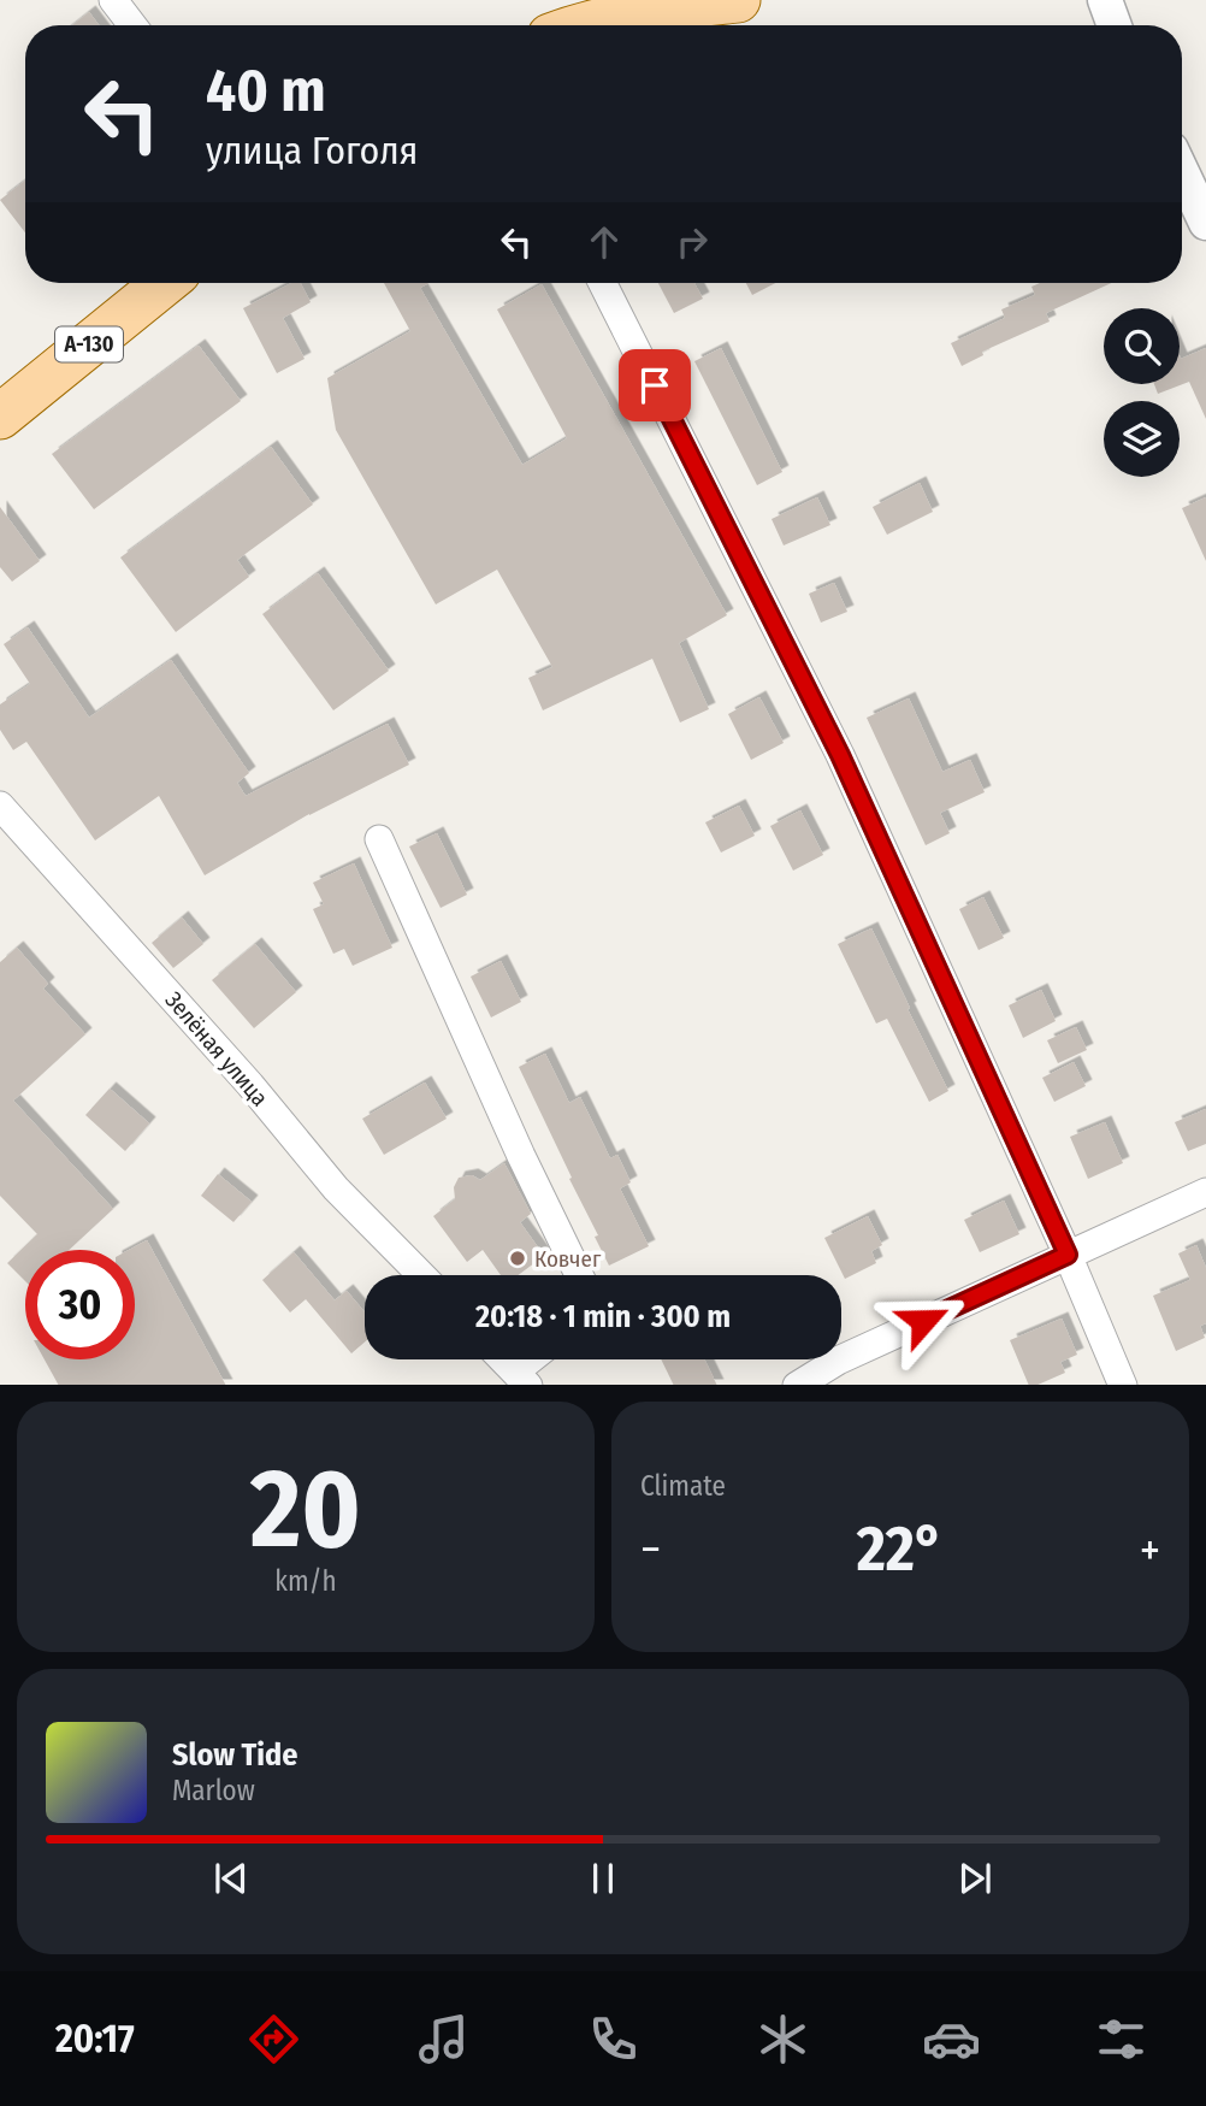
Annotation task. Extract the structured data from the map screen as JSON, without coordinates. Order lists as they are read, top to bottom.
{
  "streets": {
    "main road": ["А-130"],
    "street": ["Зелёная улица"]
  },
  "places": ["Ковчег"],
  "page": {
    "turn": ["40 m", "улица Гоголя"],
    "limit": "30",
    "trip": "20:18 · 1 min · 300 m",
    "tile": [
      ["20", "km/h"],
      "Climate"
    ],
    "heat": ["−", "22°", "+"],
    "song": ["Slow Tide", "Marlow"],
    "tabs": "20:17"
  }
}
